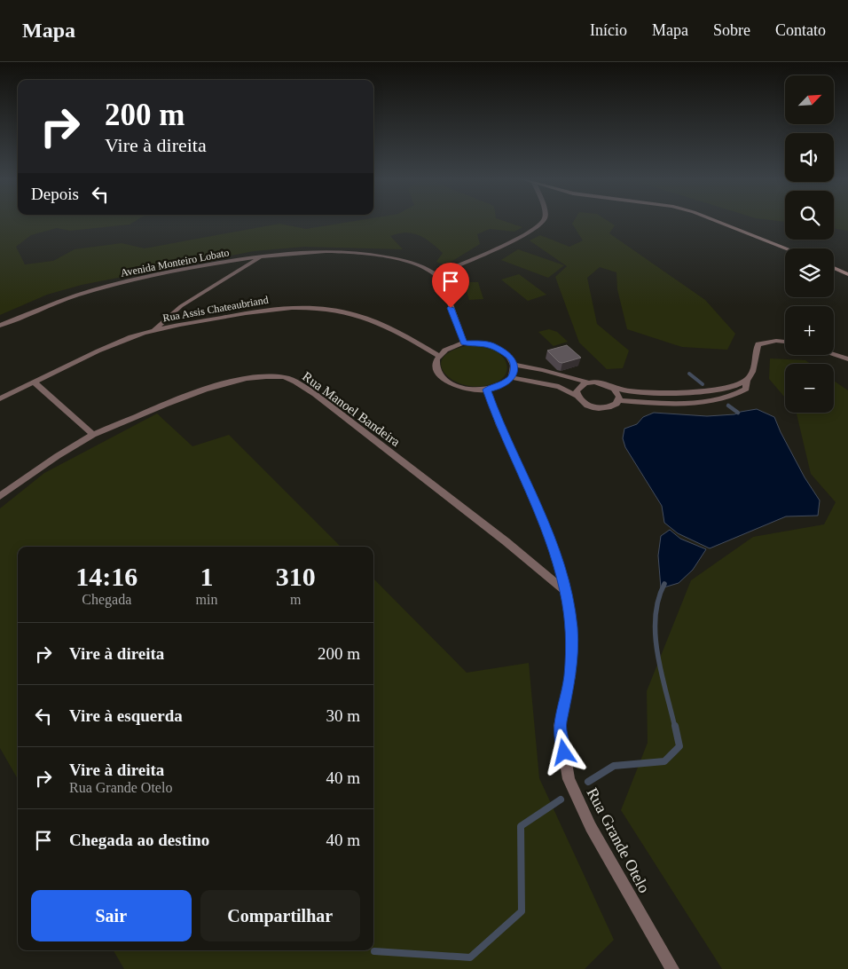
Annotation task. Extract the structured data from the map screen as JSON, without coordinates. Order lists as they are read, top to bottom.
{
  "streets": {
    "street": [
      "Avenida Monteiro Lobato",
      "Rua Assis Chateaubriand",
      "Rua Manoel Bandeira",
      "Rua Grande Otelo"
    ]
  },
  "crossings": [
    ["Rua Assis Chateaubriand", "Rua Grande Otelo"],
    ["Rua Manoel Bandeira", "Rua Grande Otelo"]
  ],
  "north": "top right",
  "page": {
    "header": "Mapa",
    "nav": [
      "Início",
      "Mapa",
      "Sobre",
      "Contato"
    ],
    "map_buttons": ["+", "−"],
    "turn": ["200 m", "Vire à direita"],
    "then": "Depois",
    "eta": [
      "14:16",
      "Chegada",
      "1",
      "min",
      "310",
      "m"
    ],
    "list": [
      {
        "name": "Vire à direita",
        "value": "200 m"
      },
      {
        "name": "Vire à esquerda",
        "value": "30 m"
      },
      {
        "name": "Vire à direita",
        "note": "Rua Grande Otelo",
        "value": "40 m"
      },
      {
        "name": "Chegada ao destino",
        "value": "40 m"
      }
    ],
    "buttons": ["Sair", "Compartilhar"]
  }
}
